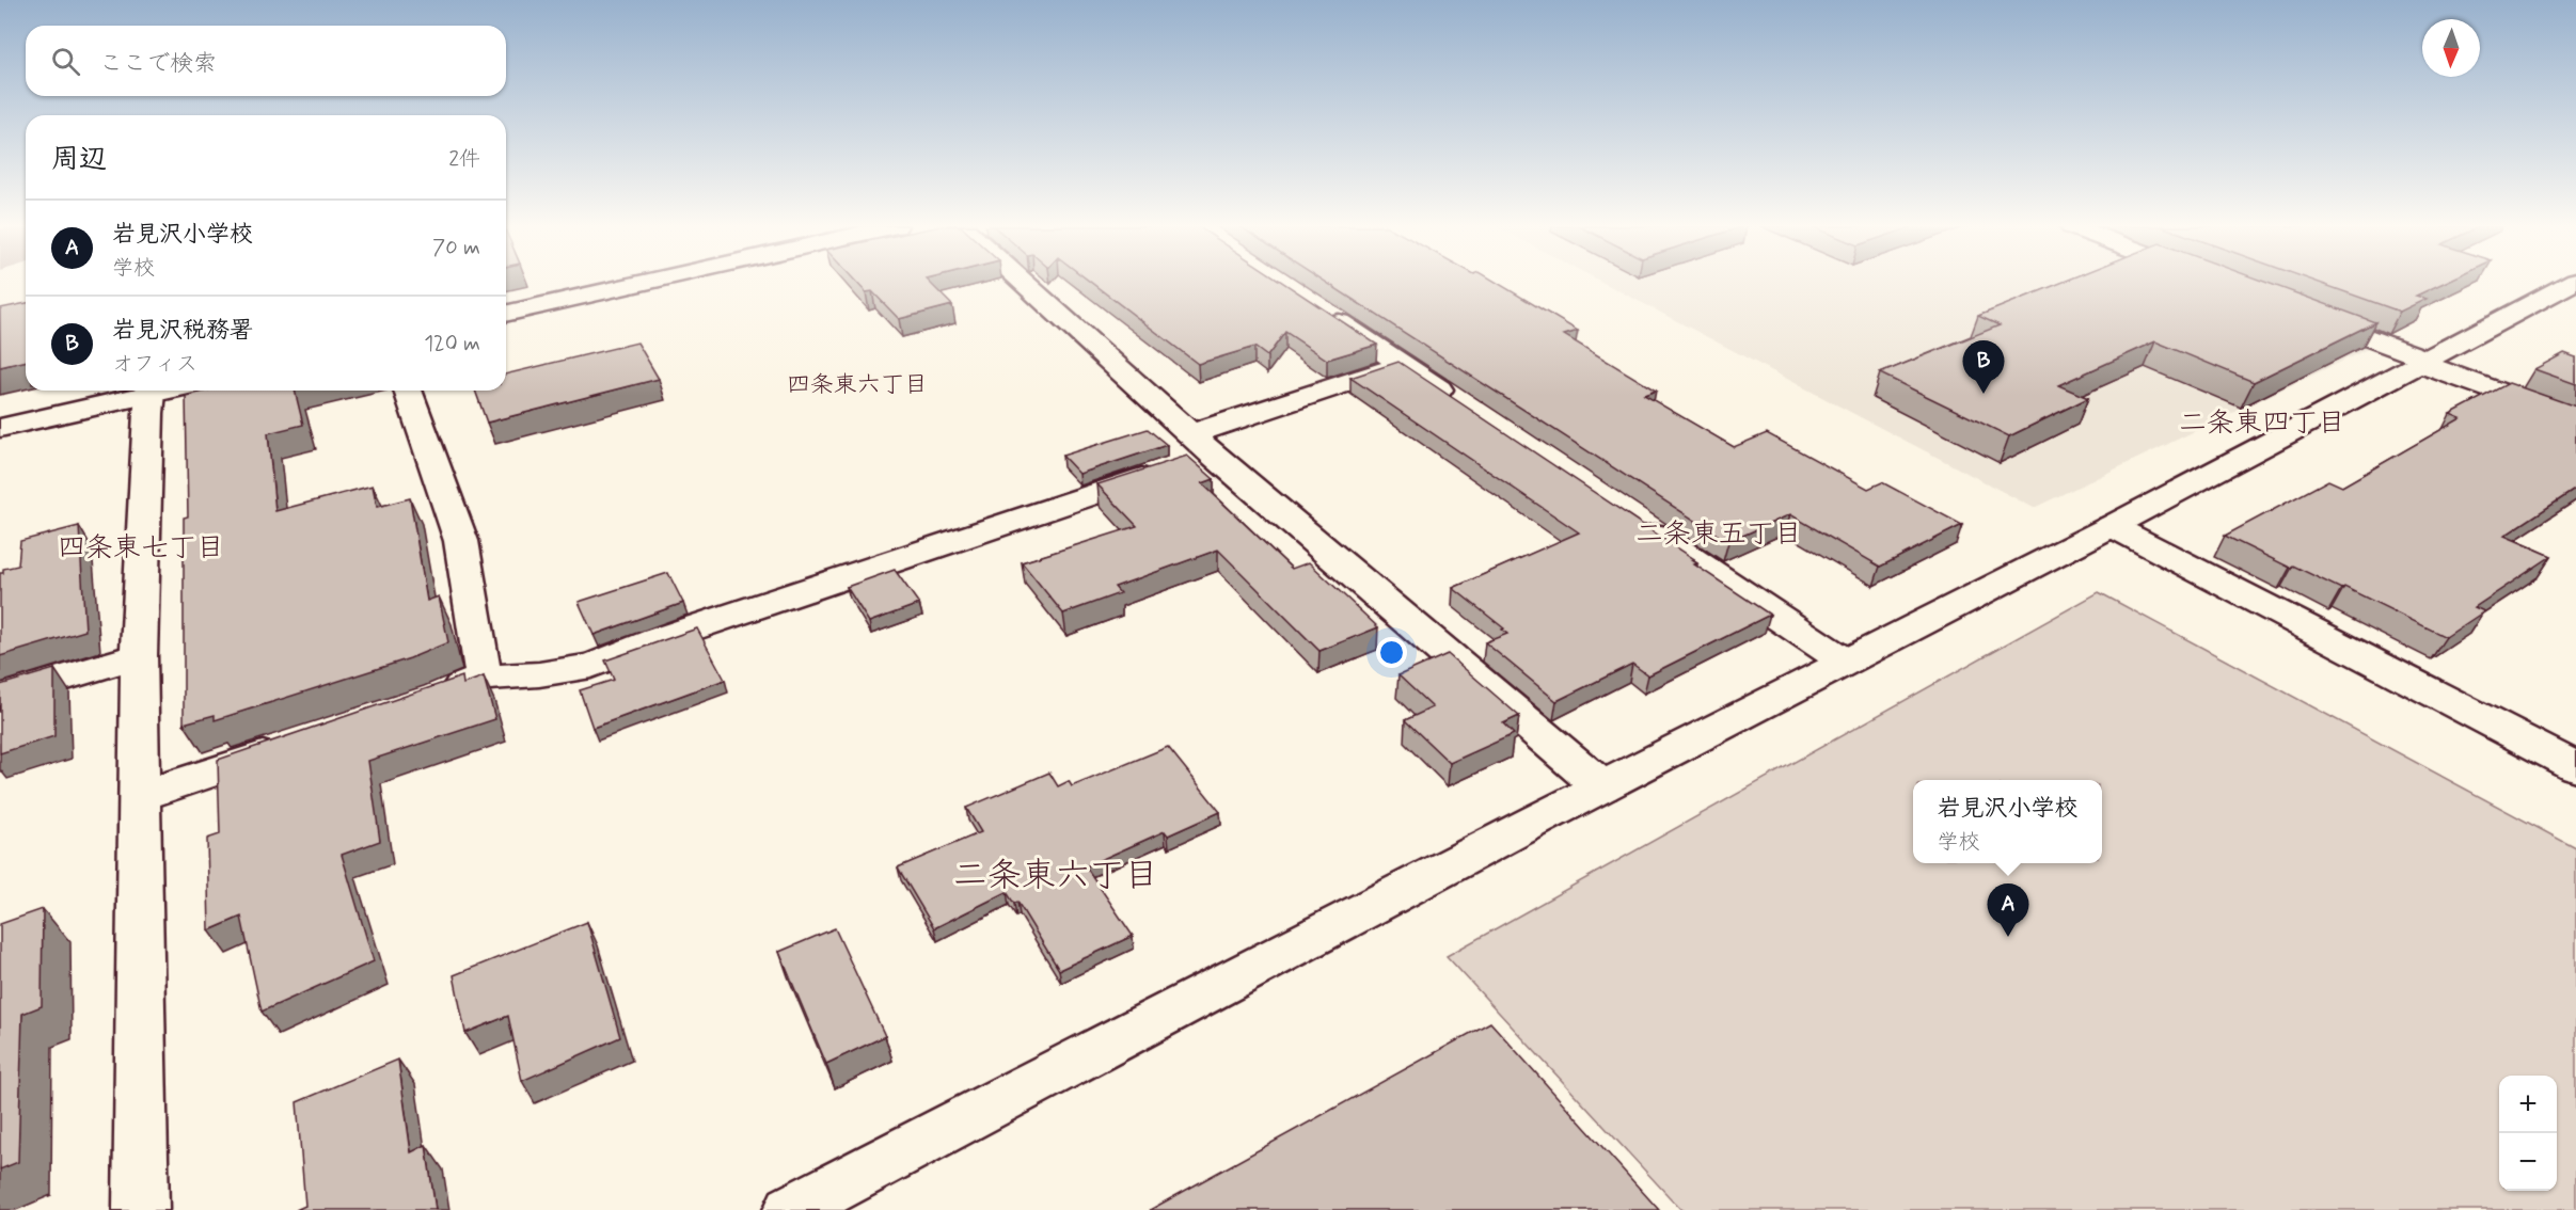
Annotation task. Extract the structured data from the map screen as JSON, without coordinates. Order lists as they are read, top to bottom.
{
  "districts": [
    "四条東六丁目",
    "二条東四丁目",
    "二条東五丁目",
    "四条東七丁目",
    "二条東六丁目"
  ],
  "north": "bottom",
  "page": {
    "search": "ここで検索",
    "heading": ["周辺", "2件"],
    "list": [
      {
        "mark": "A",
        "name": "岩見沢小学校",
        "note": "学校",
        "value": "70 m"
      },
      {
        "mark": "B",
        "name": "岩見沢税務署",
        "note": "オフィス",
        "value": "120 m"
      }
    ],
    "pins": ["B", "A"],
    "popup": ["岩見沢小学校", "学校"],
    "map_buttons": ["+", "−"]
  }
}
